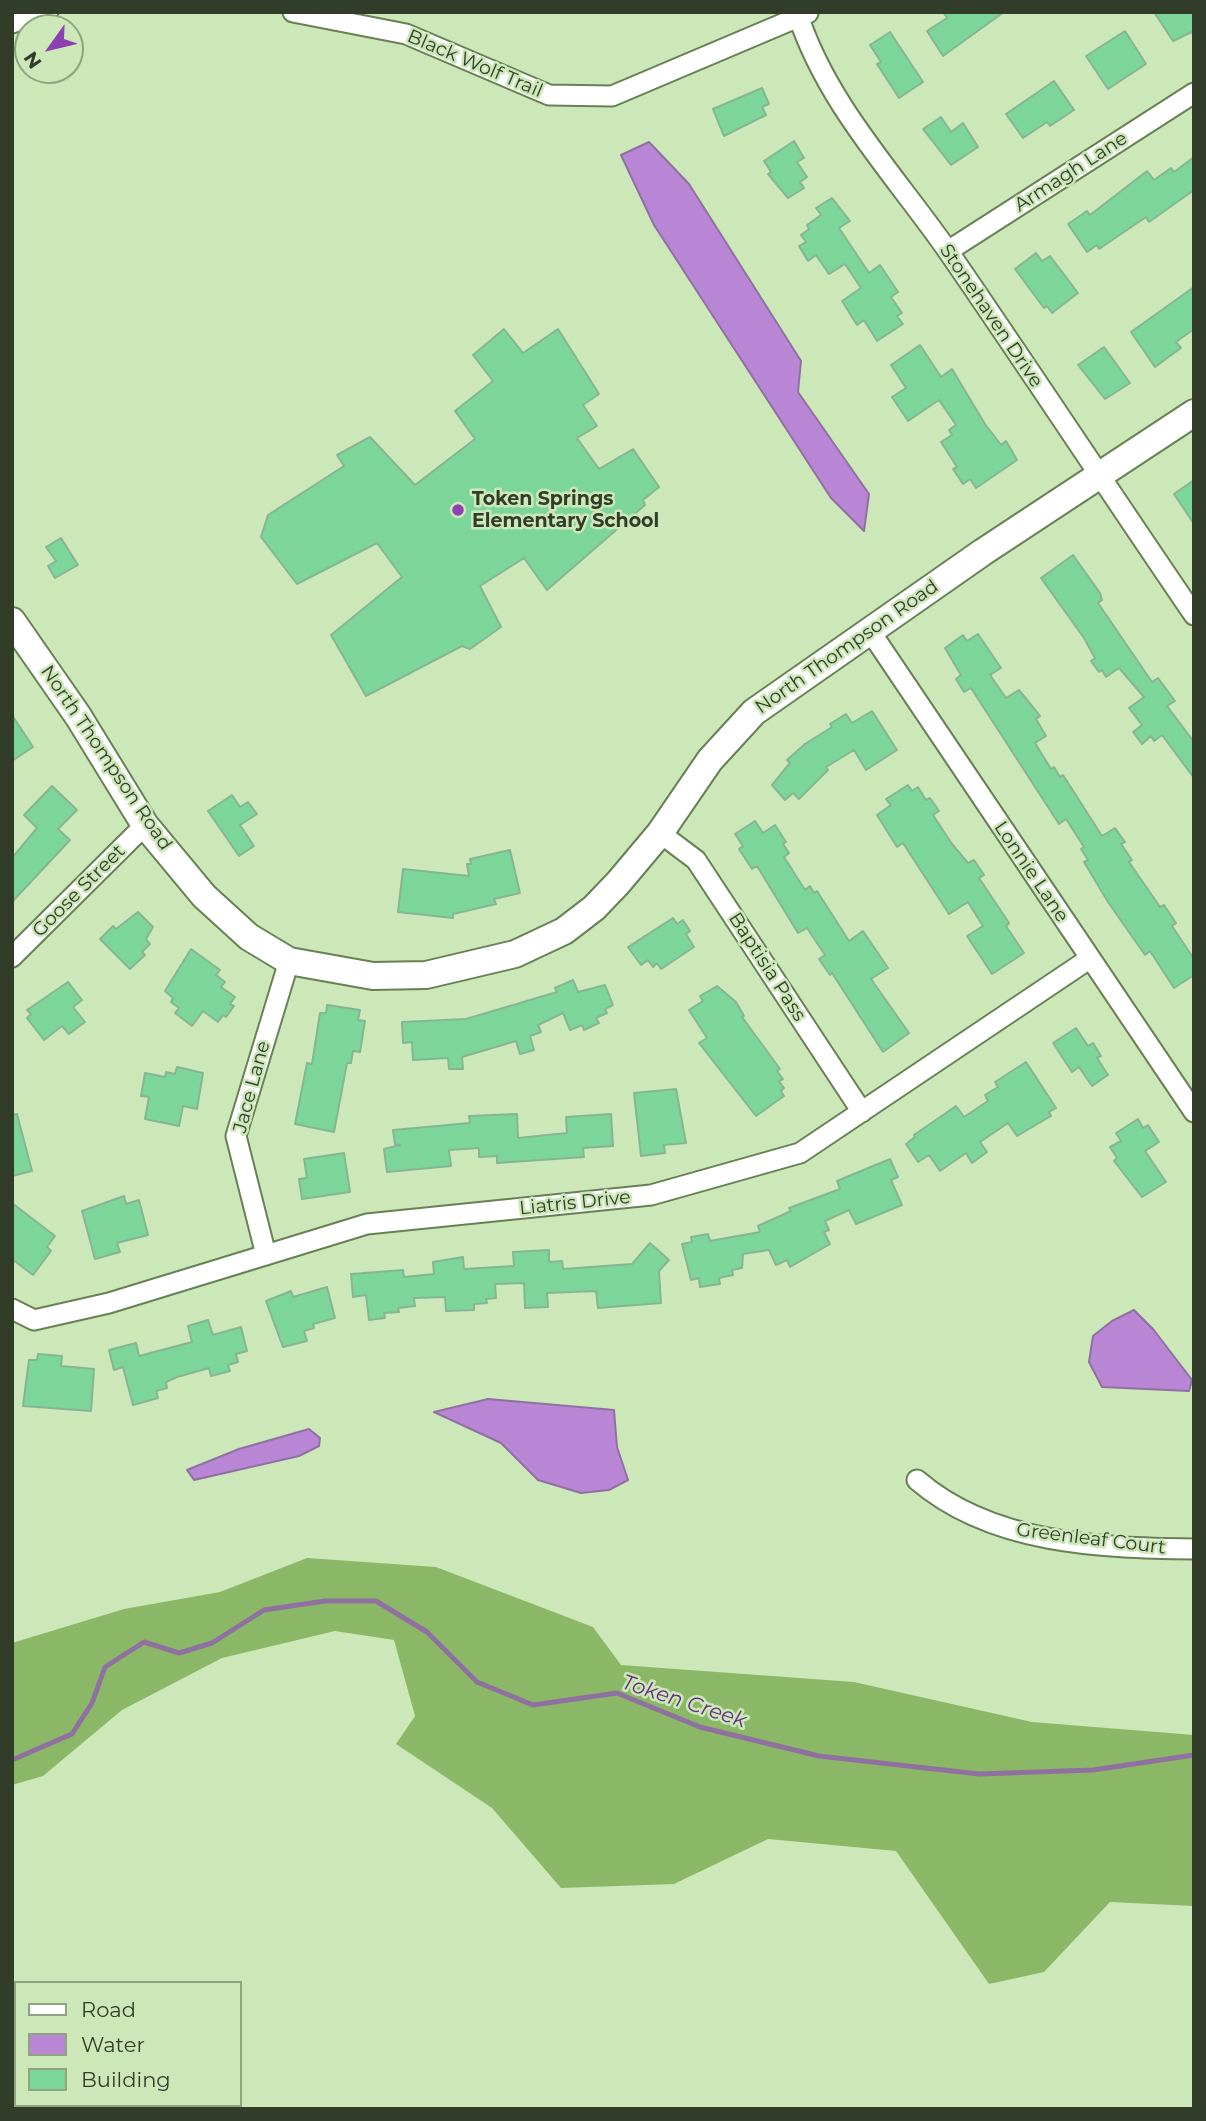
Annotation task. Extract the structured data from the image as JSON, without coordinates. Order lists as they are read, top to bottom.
{
  "streets": {
    "street": [
      "Black Wolf Trail",
      "Armagh Lane",
      "Stonehaven Drive",
      "North Thompson Road",
      "Lonnie Lane",
      "Goose Street",
      "Baptisia Pass",
      "Jace Lane",
      "Liatris Drive",
      "Greenleaf Court"
    ]
  },
  "crossings": [
    ["Black Wolf Trail", "Stonehaven Drive"],
    ["Armagh Lane", "Stonehaven Drive"],
    ["Stonehaven Drive", "North Thompson Road"],
    ["North Thompson Road", "Lonnie Lane"],
    ["North Thompson Road", "Goose Street"],
    ["North Thompson Road", "Baptisia Pass"],
    ["North Thompson Road", "Jace Lane"],
    ["Lonnie Lane", "Liatris Drive"],
    ["Baptisia Pass", "Liatris Drive"],
    ["Jace Lane", "Liatris Drive"]
  ],
  "water": ["Token Creek"],
  "places": ["Token Springs Elementary School"],
  "legend": ["Road", "Water", "Building"],
  "north": "bottom left"
}
